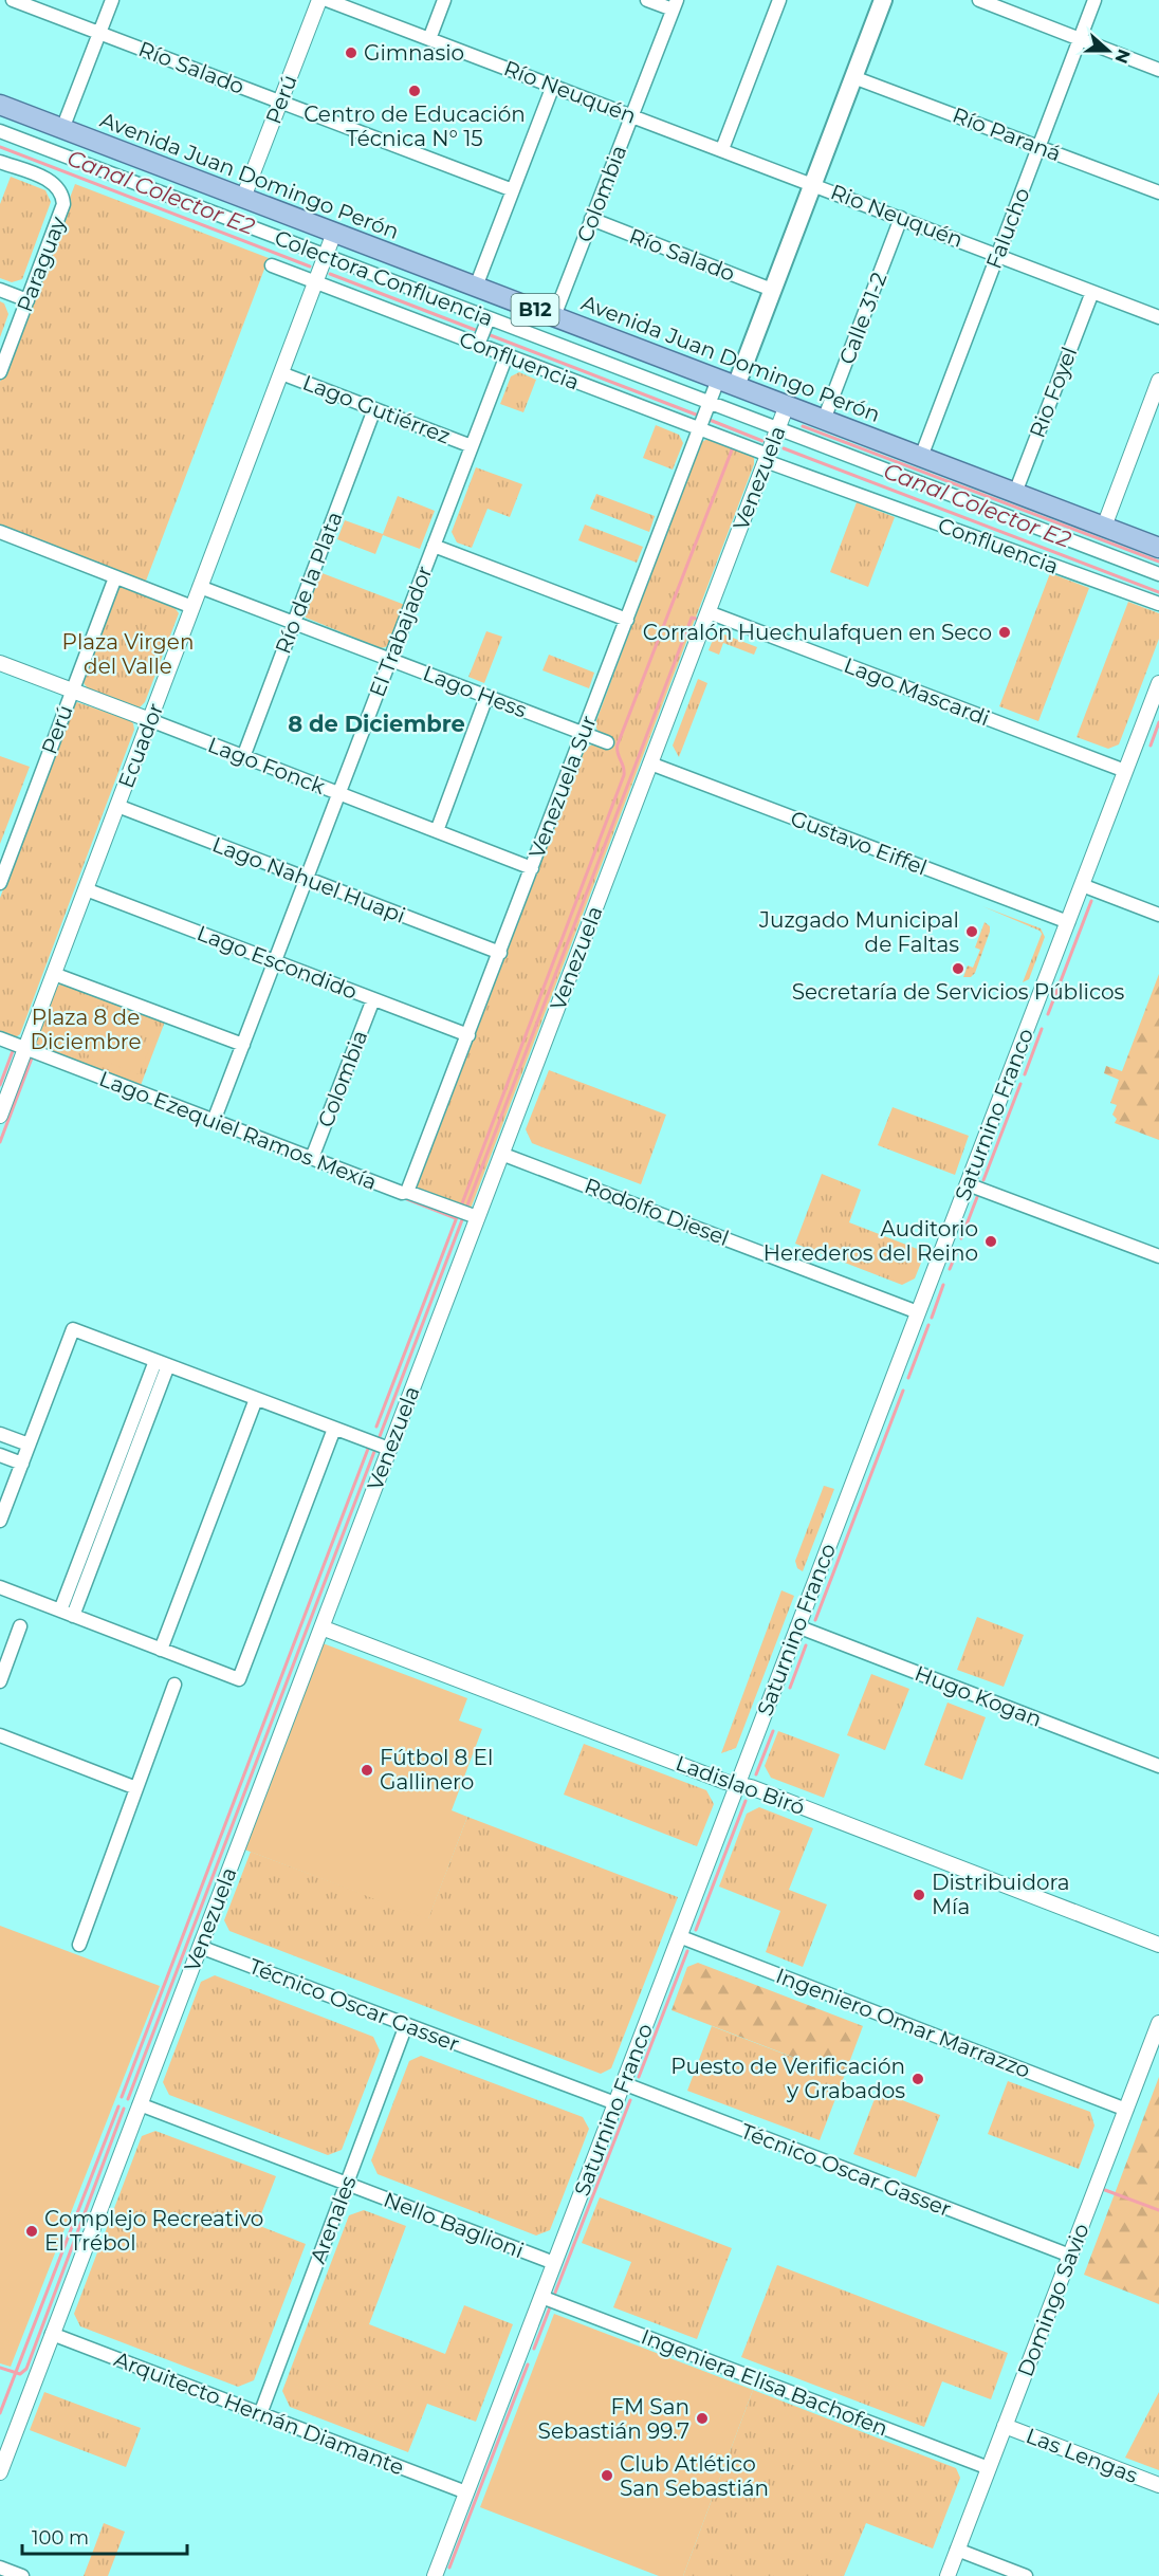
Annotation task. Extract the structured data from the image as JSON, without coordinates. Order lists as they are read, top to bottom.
{
  "streets": {
    "main road": ["Avenida Juan Domingo Perón", "B12"],
    "street": [
      "Río Salado",
      "Río Neuquén",
      "Perú",
      "Río Paraná",
      "Colombia",
      "Rio Neuquén",
      "Falucho",
      "Paraguay",
      "Colectora Confluencia",
      "Calle 31-2",
      "Confluencia",
      "Rio Foyel",
      "Lago Gutiérrez",
      "Venezuela",
      "Río de la Plata",
      "El Trabajador",
      "Lago Hess",
      "Lago Mascardi",
      "Ecuador",
      "Lago Fonck",
      "Venezuela Sur",
      "Gustavo Eiffel",
      "Lago Nahuel Huapi",
      "Lago Escondido",
      "Saturnino Franco",
      "Lago Ezequiel Ramos Mexía",
      "Rodolfo Diesel",
      "Hugo Kogan",
      "Ladislao Biró",
      "Técnico Oscar Gasser",
      "Ingeniero Omar Marrazzo",
      "Arenales",
      "Nello Baglioni",
      "Domingo Savio",
      "Ingeniera Elisa Bachofen",
      "Arquitecto Hernán Diamante",
      "Las Lengas"
    ]
  },
  "crossings": [
    ["Río Salado", "Perú"],
    ["Río Salado", "Colombia"],
    ["Río Neuquén", "Colombia"],
    ["Río Neuquén", "Rio Neuquén"],
    ["Perú", "Avenida Juan Domingo Perón"],
    ["Perú", "Lago Fonck"],
    ["Río Paraná", "Falucho"],
    ["Avenida Juan Domingo Perón", "Colombia"],
    ["Avenida Juan Domingo Perón", "Falucho"],
    ["Avenida Juan Domingo Perón", "Calle 31-2"],
    ["Avenida Juan Domingo Perón", "Rio Foyel"],
    ["Avenida Juan Domingo Perón", "Venezuela"],
    ["Avenida Juan Domingo Perón", "Ecuador"],
    ["Avenida Juan Domingo Perón", "Venezuela Sur"],
    ["Colombia", "Lago Escondido"],
    ["Colombia", "Lago Ezequiel Ramos Mexía"],
    ["Rio Neuquén", "Falucho"],
    ["Rio Neuquén", "Calle 31-2"],
    ["Rio Neuquén", "Rio Foyel"],
    ["Colectora Confluencia", "Venezuela"],
    ["Colectora Confluencia", "Ecuador"],
    ["Colectora Confluencia", "Venezuela Sur"],
    ["Confluencia", "Venezuela"],
    ["Confluencia", "El Trabajador"],
    ["Confluencia", "Ecuador"],
    ["Confluencia", "Venezuela Sur"],
    ["Lago Gutiérrez", "Río de la Plata"],
    ["Lago Gutiérrez", "El Trabajador"],
    ["Lago Gutiérrez", "Ecuador"],
    ["Venezuela", "Lago Mascardi"],
    ["Venezuela", "Gustavo Eiffel"],
    ["Venezuela", "Lago Ezequiel Ramos Mexía"],
    ["Venezuela", "Rodolfo Diesel"],
    ["Venezuela", "Ladislao Biró"],
    ["Venezuela", "Técnico Oscar Gasser"],
    ["Venezuela", "Nello Baglioni"],
    ["Venezuela", "Arquitecto Hernán Diamante"],
    ["Río de la Plata", "Lago Hess"],
    ["Río de la Plata", "Lago Fonck"],
    ["El Trabajador", "Lago Hess"],
    ["El Trabajador", "Lago Fonck"],
    ["El Trabajador", "Lago Nahuel Huapi"],
    ["El Trabajador", "Lago Escondido"],
    ["El Trabajador", "Lago Ezequiel Ramos Mexía"],
    ["Lago Hess", "Ecuador"],
    ["Lago Hess", "Venezuela Sur"],
    ["Lago Mascardi", "Saturnino Franco"],
    ["Ecuador", "Lago Fonck"],
    ["Ecuador", "Lago Nahuel Huapi"],
    ["Ecuador", "Lago Escondido"],
    ["Ecuador", "Lago Ezequiel Ramos Mexía"],
    ["Lago Fonck", "Venezuela Sur"],
    ["Venezuela Sur", "Lago Nahuel Huapi"],
    ["Venezuela Sur", "Lago Escondido"],
    ["Venezuela Sur", "Lago Ezequiel Ramos Mexía"],
    ["Gustavo Eiffel", "Saturnino Franco"],
    ["Saturnino Franco", "Rodolfo Diesel"],
    ["Saturnino Franco", "Hugo Kogan"],
    ["Saturnino Franco", "Ladislao Biró"],
    ["Saturnino Franco", "Técnico Oscar Gasser"],
    ["Saturnino Franco", "Ingeniero Omar Marrazzo"],
    ["Saturnino Franco", "Nello Baglioni"],
    ["Saturnino Franco", "Ingeniera Elisa Bachofen"],
    ["Saturnino Franco", "Arquitecto Hernán Diamante"],
    ["Técnico Oscar Gasser", "Arenales"],
    ["Técnico Oscar Gasser", "Domingo Savio"],
    ["Ingeniero Omar Marrazzo", "Domingo Savio"],
    ["Arenales", "Nello Baglioni"],
    ["Arenales", "Arquitecto Hernán Diamante"],
    ["Domingo Savio", "Ingeniera Elisa Bachofen"],
    ["Domingo Savio", "Las Lengas"]
  ],
  "districts": ["8 de Diciembre"],
  "water": ["Canal Colector E2"],
  "parks": ["Plaza Virgen del Valle", "Plaza 8 de Diciembre"],
  "places": [
    "Gimnasio",
    "Centro de Educación Técnica N° 15",
    "Corralón Huechulafquen en Seco",
    "Juzgado Municipal de Faltas",
    "Secretaría de Servicios Públicos",
    "Auditorio Herederos del Reino",
    "Fútbol 8 El Gallinero",
    "Distribuidora Mía",
    "Puesto de Verificación y Grabados",
    "Complejo Recreativo El Trébol",
    "FM San Sebastián 99.7",
    "Club Atlético San Sebastián"
  ],
  "scale_bar": "100 m",
  "north": "right"
}
